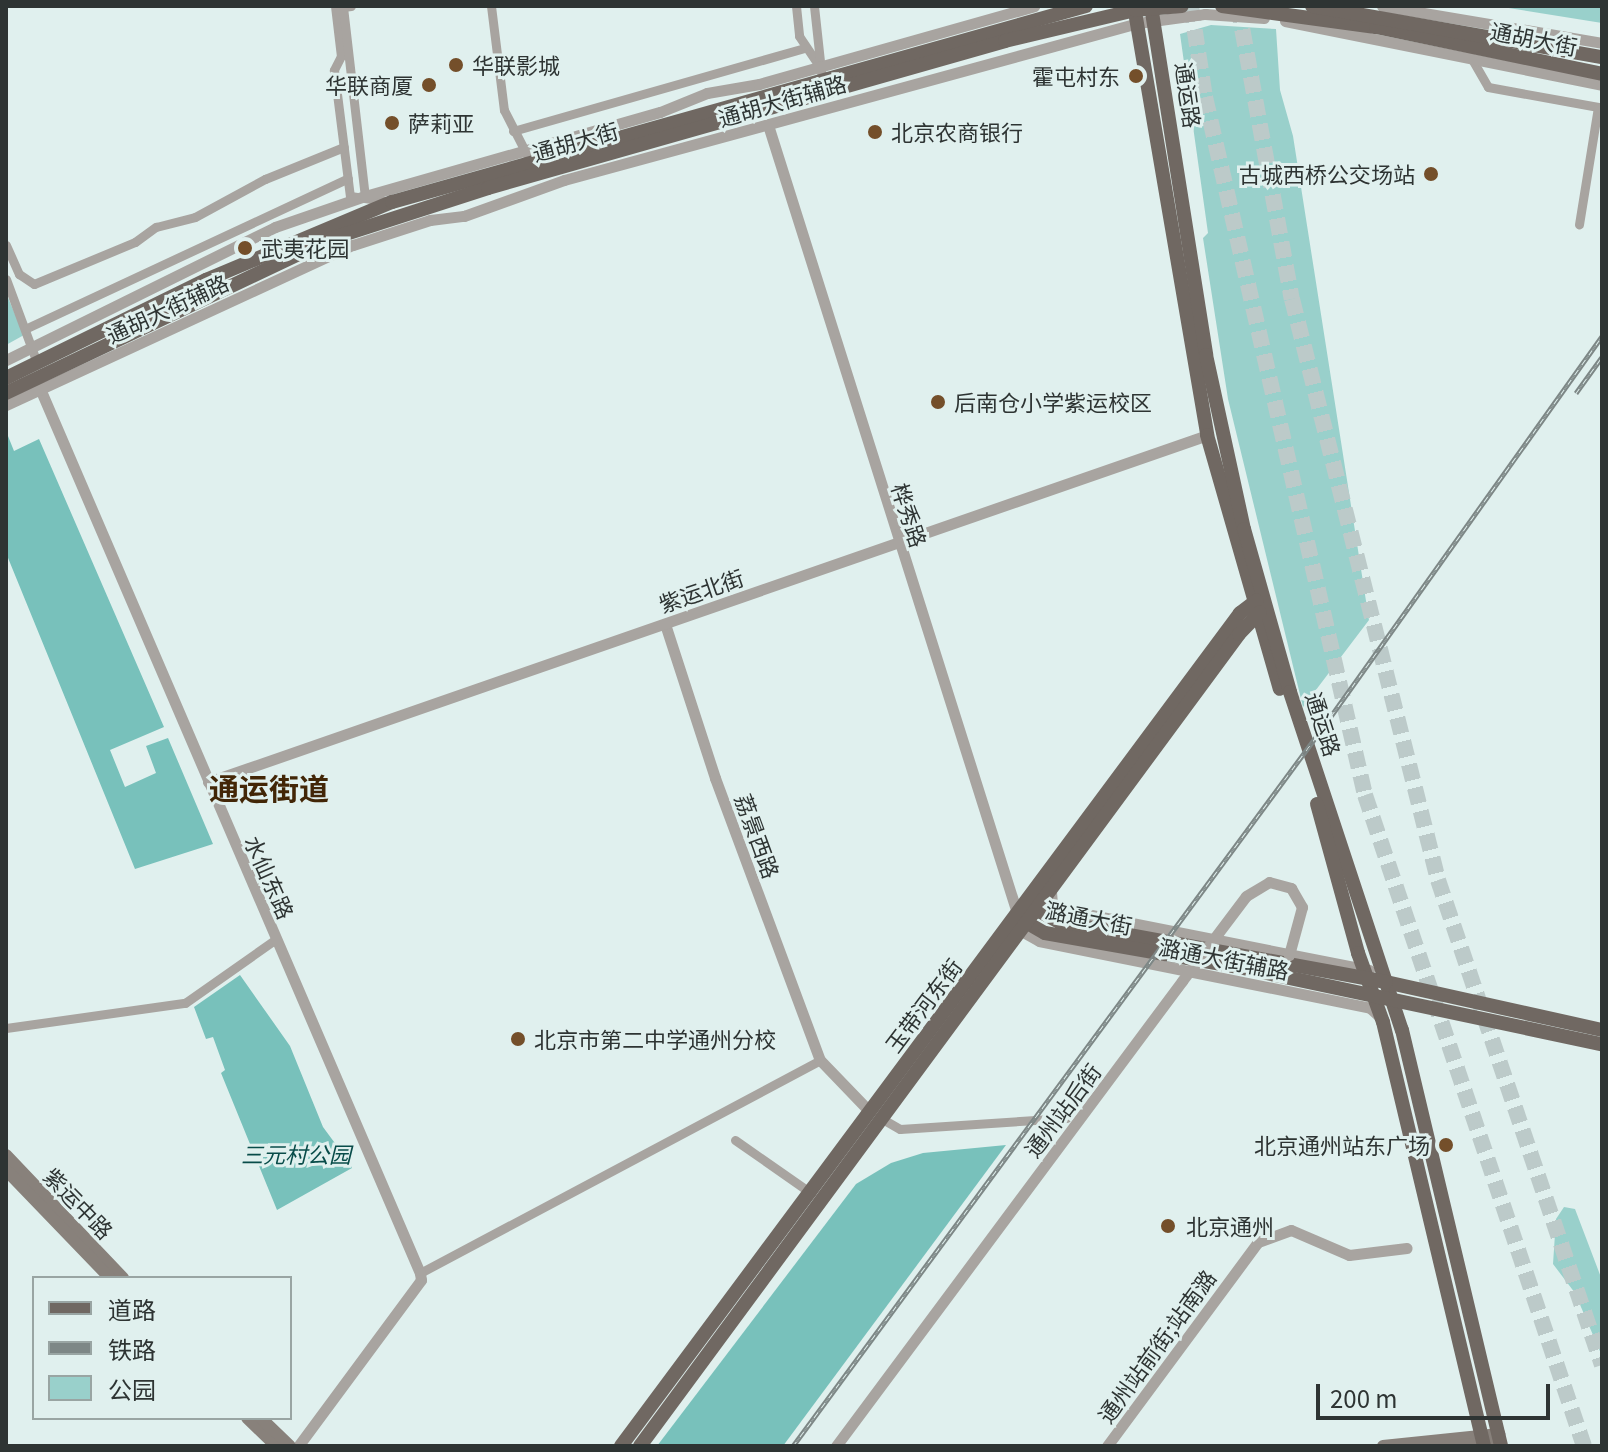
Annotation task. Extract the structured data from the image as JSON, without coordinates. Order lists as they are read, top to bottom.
{
  "streets": {
    "main road": [
      "通胡大街",
      "通运路",
      "潞通大街",
      "玉带河东街",
      "紫运中路"
    ],
    "street": [
      "通胡大街辅路",
      "桦秀路",
      "紫运北街",
      "荔景西路",
      "水仙东路",
      "潞通大街辅路",
      "通州站后街",
      "通州站前街;站南潞"
    ]
  },
  "crossings": [
    ["通胡大街", "通运路"],
    ["通胡大街", "通胡大街辅路"],
    ["通胡大街", "水仙东路"],
    ["通运路", "通胡大街辅路"],
    ["通运路", "紫运北街"],
    ["通运路", "潞通大街"],
    ["通运路", "潞通大街辅路"],
    ["通运路", "玉带河东街"],
    ["通胡大街辅路", "桦秀路"],
    ["通胡大街辅路", "水仙东路"],
    ["桦秀路", "紫运北街"],
    ["桦秀路", "潞通大街"],
    ["桦秀路", "潞通大街辅路"],
    ["桦秀路", "玉带河东街"],
    ["紫运北街", "荔景西路"],
    ["紫运北街", "水仙东路"],
    ["荔景西路", "玉带河东街"],
    ["潞通大街", "潞通大街辅路"],
    ["潞通大街", "玉带河东街"],
    ["潞通大街辅路", "玉带河东街"],
    ["潞通大街辅路", "通州站后街"]
  ],
  "districts": ["通运街道"],
  "parks": ["三元村公园"],
  "places": [
    "华联影城",
    "霍屯村东",
    "华联商厦",
    "萨莉亚",
    "北京农商银行",
    "古城西桥公交场站",
    "武夷花园",
    "后南仓小学紫运校区",
    "北京市第二中学通州分校",
    "北京通州站东广场",
    "北京通州"
  ],
  "legend": ["道路", "铁路", "公园"],
  "scale_bar": "200 m"
}
